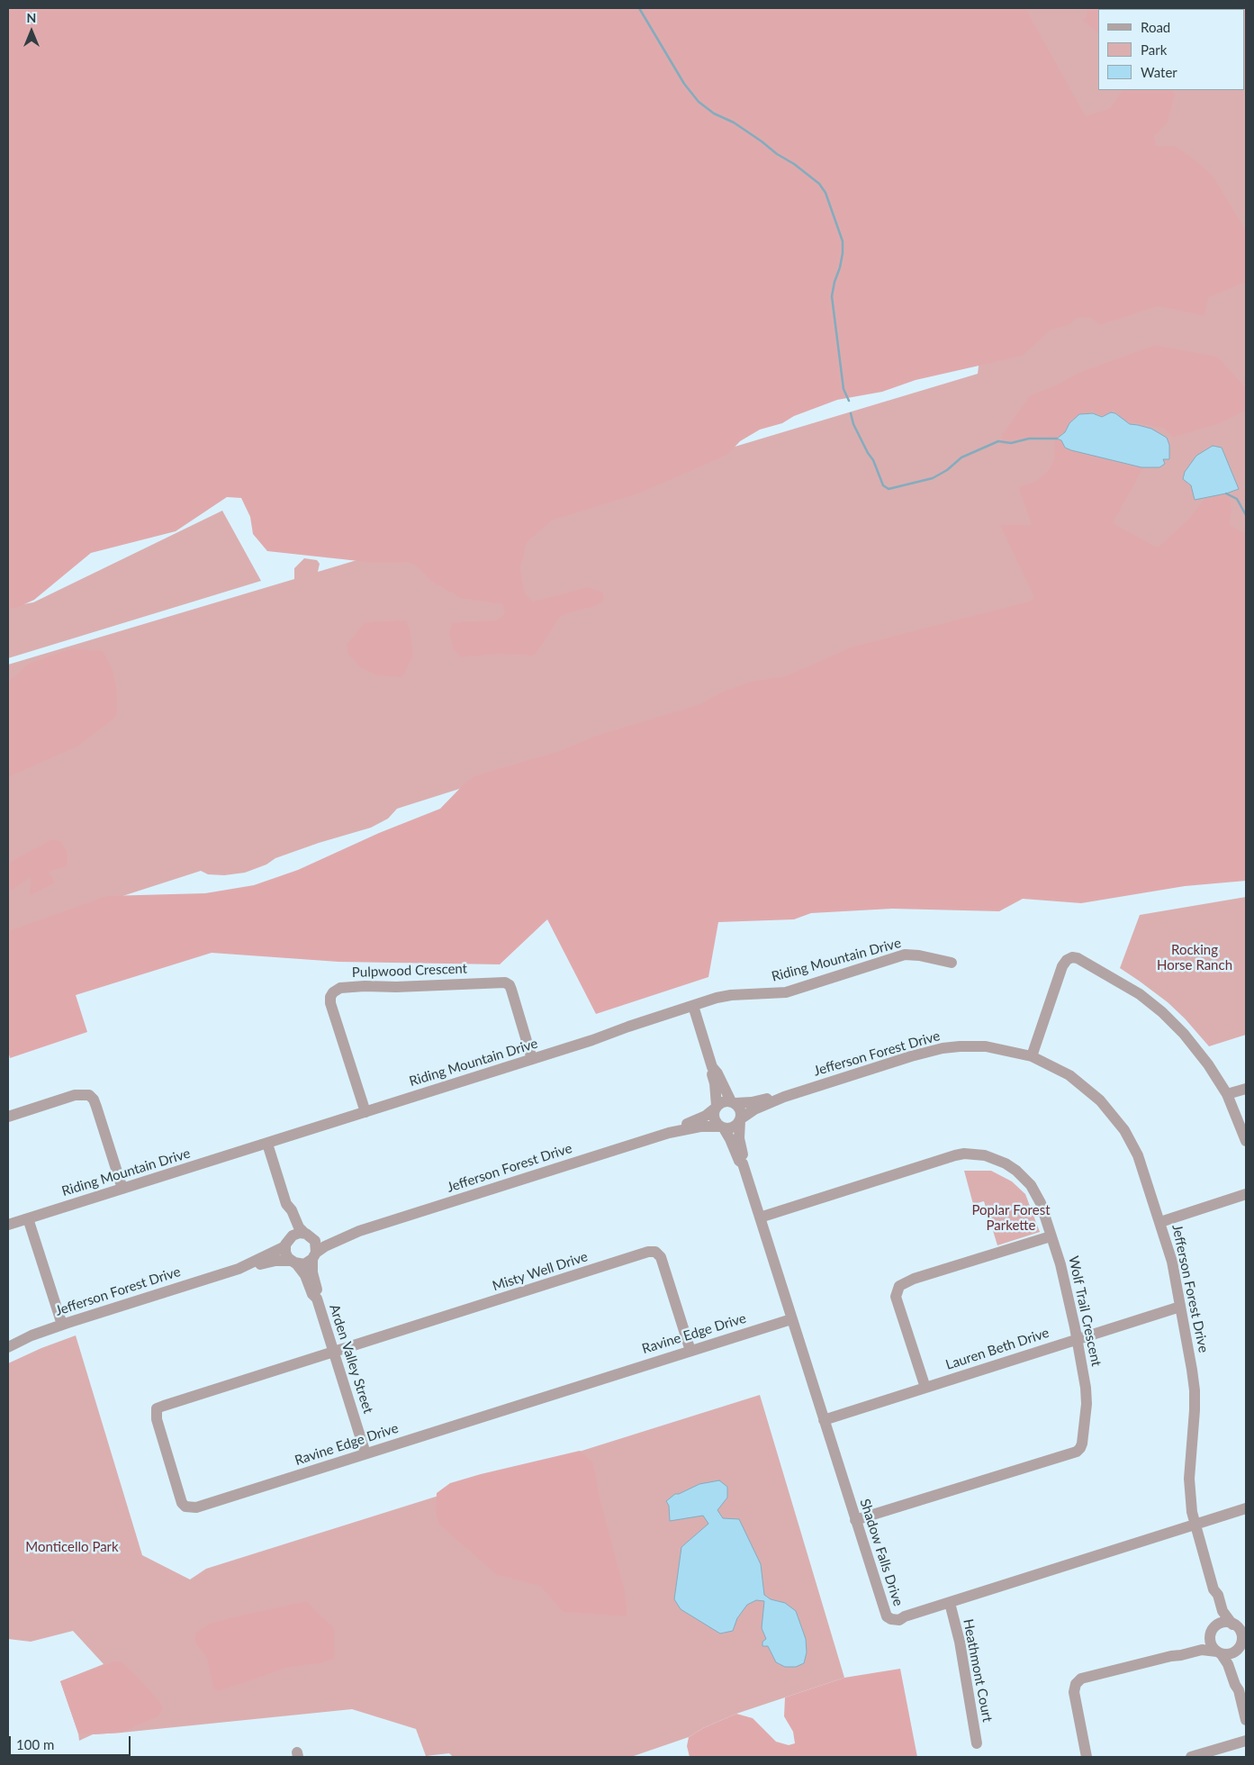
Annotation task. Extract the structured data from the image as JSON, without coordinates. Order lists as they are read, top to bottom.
{
  "streets": {
    "street": [
      "Riding Mountain Drive",
      "Pulpwood Crescent",
      "Jefferson Forest Drive",
      "Misty Well Drive",
      "Wolf Trail Crescent",
      "Ravine Edge Drive",
      "Lauren Beth Drive",
      "Arden Valley Street",
      "Shadow Falls Drive",
      "Heathmont Court"
    ]
  },
  "crossings": [
    ["Riding Mountain Drive", "Pulpwood Crescent"],
    ["Jefferson Forest Drive", "Lauren Beth Drive"],
    ["Jefferson Forest Drive", "Arden Valley Street"],
    ["Jefferson Forest Drive", "Shadow Falls Drive"],
    ["Misty Well Drive", "Ravine Edge Drive"],
    ["Misty Well Drive", "Arden Valley Street"],
    ["Wolf Trail Crescent", "Lauren Beth Drive"],
    ["Wolf Trail Crescent", "Shadow Falls Drive"],
    ["Ravine Edge Drive", "Arden Valley Street"],
    ["Ravine Edge Drive", "Shadow Falls Drive"],
    ["Lauren Beth Drive", "Shadow Falls Drive"],
    ["Shadow Falls Drive", "Heathmont Court"]
  ],
  "parks": ["Rocking Horse Ranch", "Poplar Forest Parkette", "Monticello Park"],
  "legend": ["Road", "Park", "Water"],
  "scale_bar": "100 m",
  "north": "top"
}
